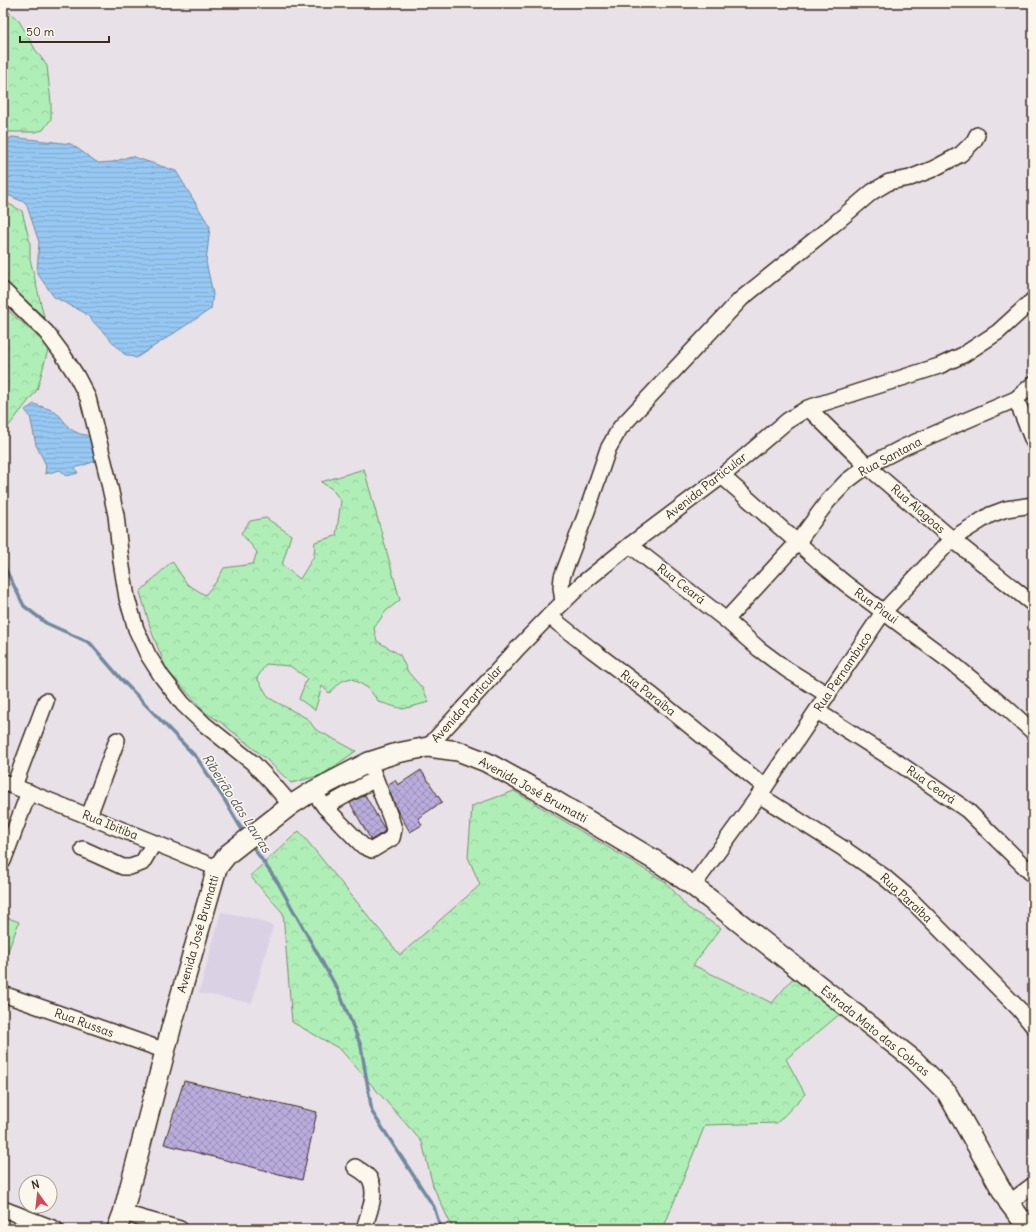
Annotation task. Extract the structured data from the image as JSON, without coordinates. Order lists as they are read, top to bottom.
{
  "streets": {
    "main road": ["Avenida José Brumatti", "Estrada Mato das Cobras"],
    "street": [
      "Rua Santana",
      "Avenida Particular",
      "Rua Alagoas",
      "Rua Ceará",
      "Rua Piaui",
      "Rua Pernambuco",
      "Rua Paraíba",
      "Rua Ibitiba",
      "Rua Russas"
    ]
  },
  "crossings": [
    ["Rua Santana", "Rua Alagoas"],
    ["Rua Santana", "Rua Ceará"],
    ["Rua Santana", "Rua Piaui"],
    ["Avenida Particular", "Rua Alagoas"],
    ["Avenida Particular", "Rua Ceará"],
    ["Avenida Particular", "Rua Piaui"],
    ["Avenida Particular", "Rua Paraíba"],
    ["Avenida Particular", "Avenida José Brumatti"],
    ["Rua Alagoas", "Rua Pernambuco"],
    ["Rua Ceará", "Rua Pernambuco"],
    ["Rua Piaui", "Rua Pernambuco"],
    ["Rua Pernambuco", "Rua Paraíba"],
    ["Rua Pernambuco", "Avenida José Brumatti"],
    ["Rua Pernambuco", "Estrada Mato das Cobras"],
    ["Avenida José Brumatti", "Rua Ibitiba"],
    ["Avenida José Brumatti", "Rua Russas"],
    ["Avenida José Brumatti", "Estrada Mato das Cobras"]
  ],
  "water": ["Ribeirão das Lavras"],
  "scale_bar": "50 m",
  "north": "top"
}
